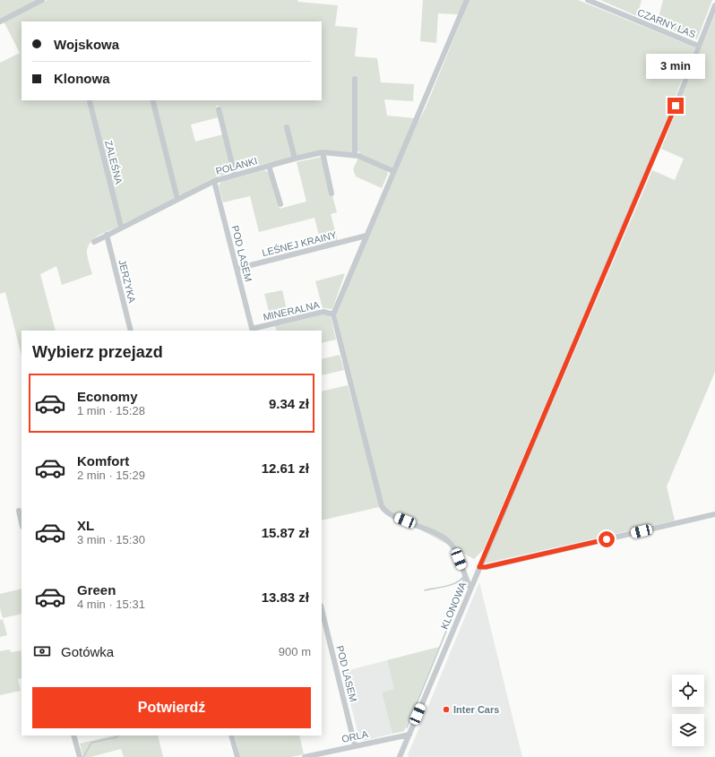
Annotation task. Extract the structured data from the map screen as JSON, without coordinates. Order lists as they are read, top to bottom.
{
  "streets": {
    "street": [
      "CZARNY LAS",
      "ZALEŚNA",
      "POLANKI",
      "LEŚNEJ KRAINY",
      "POD LASEM",
      "JERZYKA",
      "MINERALNA",
      "KLONOWA",
      "ORLA"
    ]
  },
  "crossings": [
    ["CZARNY LAS", "KLONOWA"],
    ["ZALEŚNA", "POLANKI"],
    ["POLANKI", "POD LASEM"],
    ["POLANKI", "JERZYKA"],
    ["LEŚNEJ KRAINY", "POD LASEM"],
    ["POD LASEM", "MINERALNA"],
    ["POD LASEM", "ORLA"],
    ["KLONOWA", "ORLA"]
  ],
  "places": ["Inter Cars"],
  "page": {
    "banner": ["Wojskowa", "Klonowa"],
    "bubble": "3 min",
    "heading": "Wybierz przejazd",
    "list": [
      {
        "name": "Economy",
        "note": "1 min · 15:28",
        "value": "9.34 zł"
      },
      {
        "name": "Komfort",
        "note": "2 min · 15:29",
        "value": "12.61 zł"
      },
      {
        "name": "XL",
        "note": "3 min · 15:30",
        "value": "15.87 zł"
      },
      {
        "name": "Green",
        "note": "4 min · 15:31",
        "value": "13.83 zł"
      }
    ],
    "pay": ["Gotówka", "900 m"],
    "buttons": "Potwierdź"
  }
}
